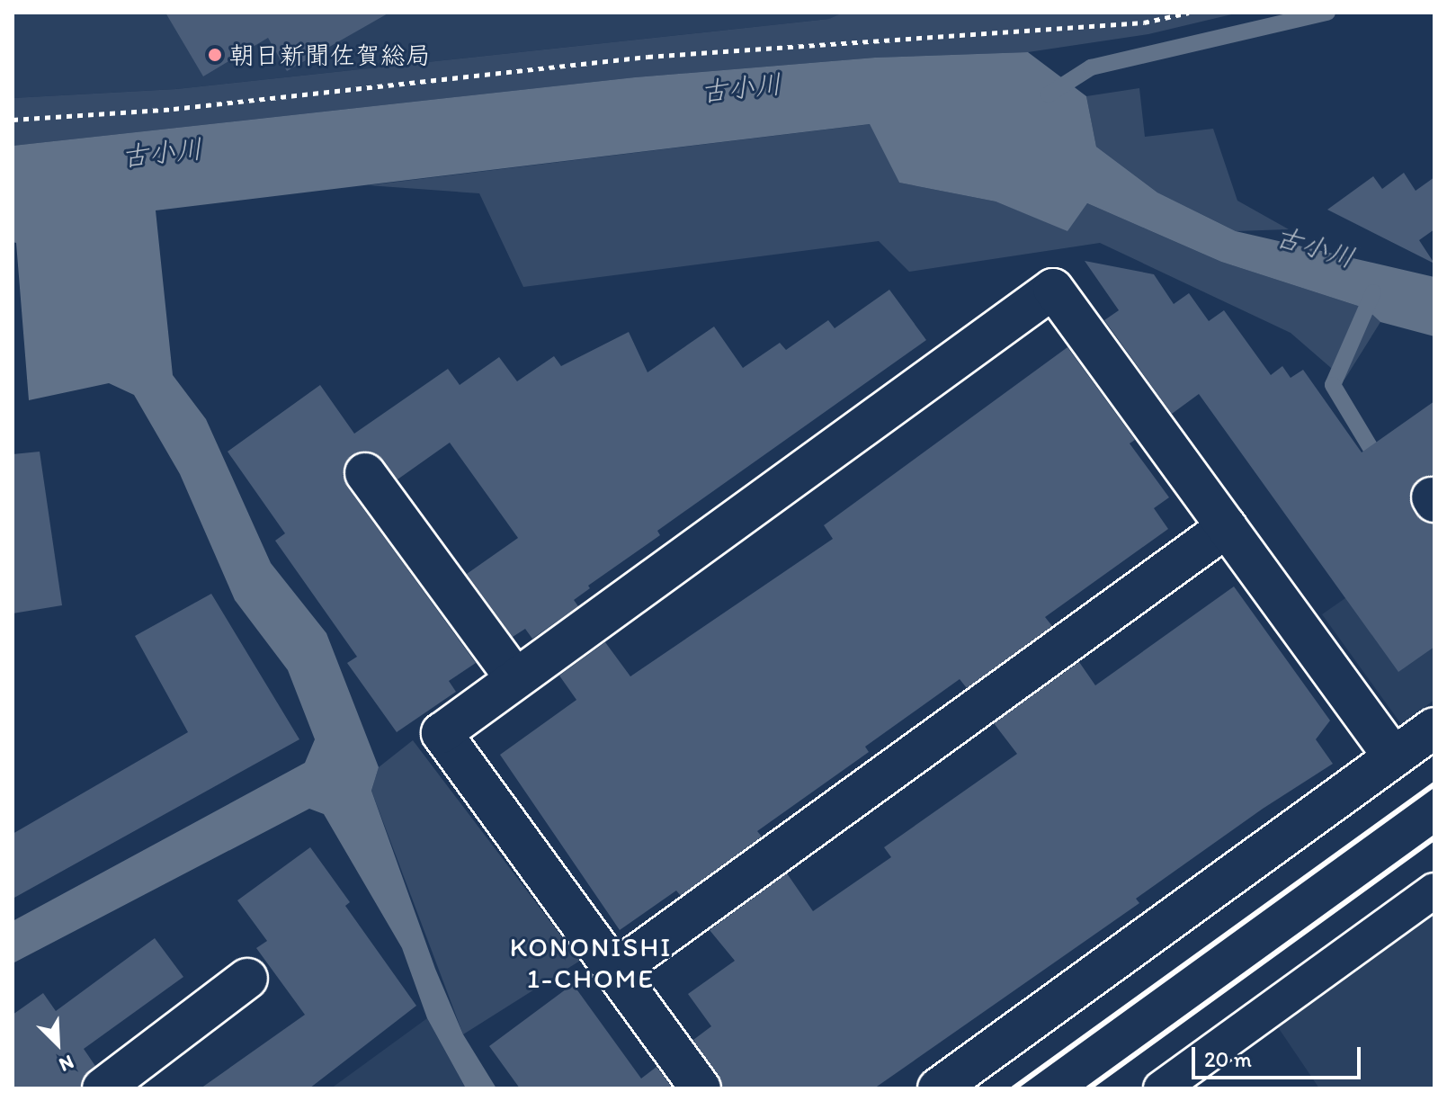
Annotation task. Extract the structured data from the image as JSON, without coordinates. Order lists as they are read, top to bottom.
{
  "districts": ["KONONISHI 1-CHOME"],
  "water": ["古小川"],
  "places": ["朝日新聞佐賀総局"],
  "scale_bar": "20 m",
  "north": "bottom right"
}
